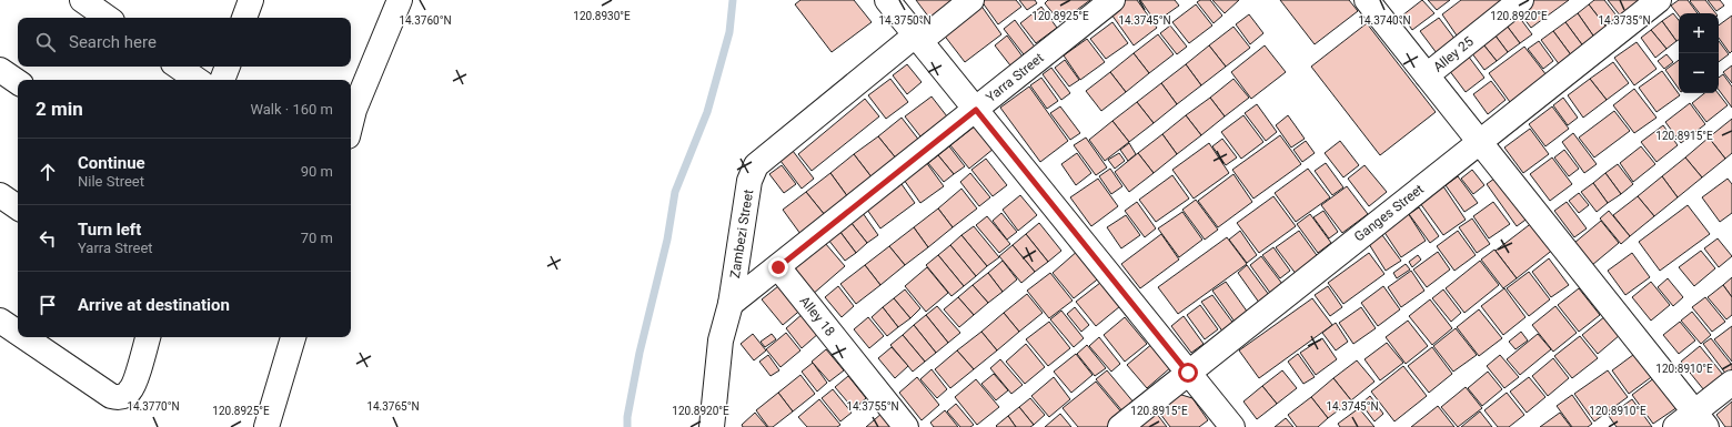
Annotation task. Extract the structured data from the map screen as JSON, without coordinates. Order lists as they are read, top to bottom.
{
  "streets": {
    "street": [
      "Alley 25",
      "Yarra Street",
      "Ganges Street",
      "Zambezi Street",
      "Alley 18"
    ]
  },
  "crossings": [
    ["Yarra Street", "Zambezi Street"],
    ["Yarra Street", "Alley 18"]
  ],
  "page": {
    "map_buttons": ["+", "−"],
    "search": "Search here",
    "heading": ["2 min", "Walk · 160 m"],
    "list": [
      ["Continue", "Nile Street", "90 m"],
      ["Turn left", "Yarra Street", "70 m"],
      "Arrive at destination"
    ]
  },
  "coordinates": [
    "120.8930°E",
    "120.8925°E",
    "120.8920°E",
    "14.3735°N",
    "14.3760°N",
    "14.3750°N",
    "14.3745°N",
    "14.3740°N",
    "120.8915°E",
    "120.8910°E",
    "14.3770°N",
    "14.3765°N",
    "14.3755°N"
  ]
}
